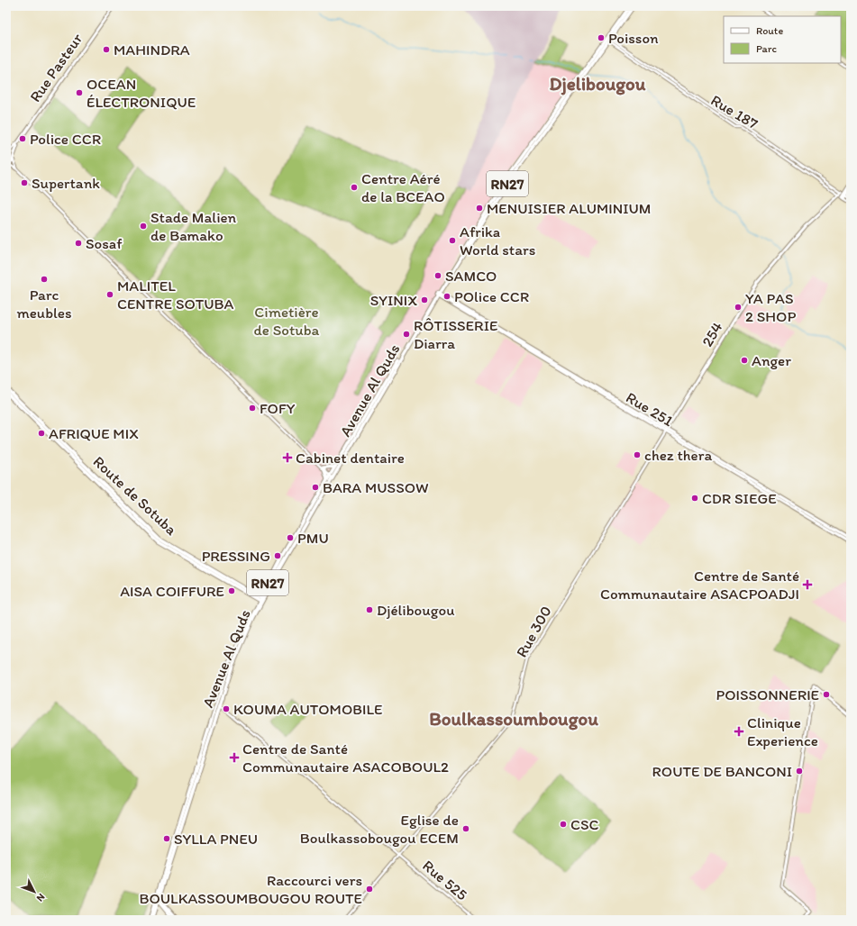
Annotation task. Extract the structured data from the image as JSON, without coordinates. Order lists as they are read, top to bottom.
{
  "streets": {
    "main road": [
      "Rue Pasteur",
      "RN27",
      "254",
      "Avenue Al Quds",
      "Rue 251",
      "Route de Sotuba"
    ],
    "street": ["Rue 187", "Rue 300", "Rue 525"]
  },
  "crossings": [
    ["Rue 187", "254"],
    ["Rue 187", "Avenue Al Quds"],
    ["254", "Rue 251"],
    ["254", "Rue 300"],
    ["Avenue Al Quds", "Rue 251"],
    ["Avenue Al Quds", "Route de Sotuba"],
    ["Avenue Al Quds", "Rue 525"],
    ["Rue 251", "Rue 300"],
    ["Rue 300", "Rue 525"]
  ],
  "districts": ["Djelibougou", "Boulkassoumbougou"],
  "parks": ["Cimetière de Sotuba"],
  "places": {
    "other": [
      "Poisson",
      "MAHINDRA",
      "OCEAN ÉLECTRONIQUE",
      "Police CCR",
      "Supertank",
      "Centre Aéré de la BCEAO",
      "MENUISIER ALUMINIUM",
      "Stade Malien de Bamako",
      "Afrika World stars",
      "Sosaf",
      "SAMCO",
      "Parc meubles",
      "MALITEL CENTRE SOTUBA",
      "POlice CCR",
      "SYINIX",
      "YA PAS 2 SHOP",
      "RÔTISSERIE Diarra",
      "Anger",
      "FOFY",
      "AFRIQUE MIX",
      "chez thera",
      "BARA MUSSOW",
      "CDR SIEGE",
      "PMU",
      "PRESSING",
      "AISA COIFFURE",
      "Djélibougou",
      "POISSONNERIE",
      "KOUMA AUTOMOBILE",
      "ROUTE DE BANCONI",
      "CSC",
      "Eglise de Boulkassobougou ECEM",
      "SYLLA PNEU",
      "Raccourci vers BOULKASSOUMBOUGOU ROUTE"
    ],
    "health": [
      "Cabinet dentaire",
      "Centre de Santé Communautaire ASACPOADJI",
      "Clinique Experience",
      "Centre de Santé Communautaire ASACOBOUL2"
    ]
  },
  "legend": ["Route", "Parc"],
  "north": "bottom right"
}
